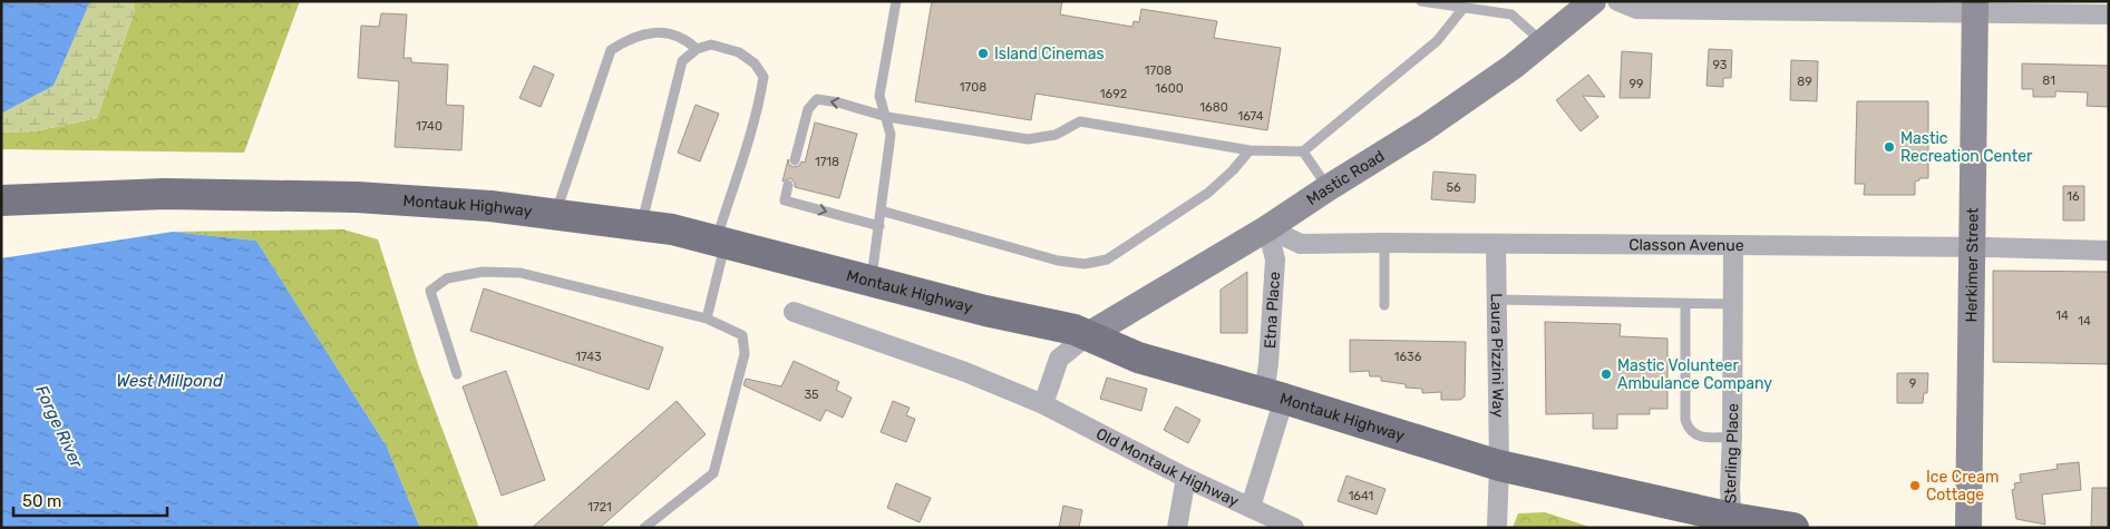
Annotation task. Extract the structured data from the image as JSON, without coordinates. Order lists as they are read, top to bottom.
{
  "streets": {
    "main road": ["Mastic Road", "Montauk Highway", "Herkimer Street"],
    "street": [
      "Classon Avenue",
      "Etna Place",
      "Laura Pizzini Way",
      "Sterling Place",
      "Old Montauk Highway"
    ]
  },
  "crossings": [
    ["Mastic Road", "Montauk Highway"],
    ["Mastic Road", "Classon Avenue"],
    ["Mastic Road", "Etna Place"],
    ["Montauk Highway", "Etna Place"],
    ["Montauk Highway", "Laura Pizzini Way"],
    ["Montauk Highway", "Sterling Place"],
    ["Classon Avenue", "Herkimer Street"],
    ["Classon Avenue", "Etna Place"],
    ["Classon Avenue", "Laura Pizzini Way"],
    ["Classon Avenue", "Sterling Place"],
    ["Etna Place", "Old Montauk Highway"]
  ],
  "water": ["West Millpond", "Forge River"],
  "places": [
    "Island Cinemas",
    "Mastic Recreation Center",
    "Mastic Volunteer Ambulance Company",
    "Ice Cream Cottage"
  ],
  "house_numbers": [
    "93",
    "1708",
    "81",
    "89",
    "99",
    "1708",
    "1600",
    "1692",
    "1680",
    "1674",
    "1740",
    "1718",
    "56",
    "16",
    "14",
    "14",
    "1743",
    "1636",
    "9",
    "35",
    "1641",
    "1721"
  ],
  "scale_bar": "50 m"
}
